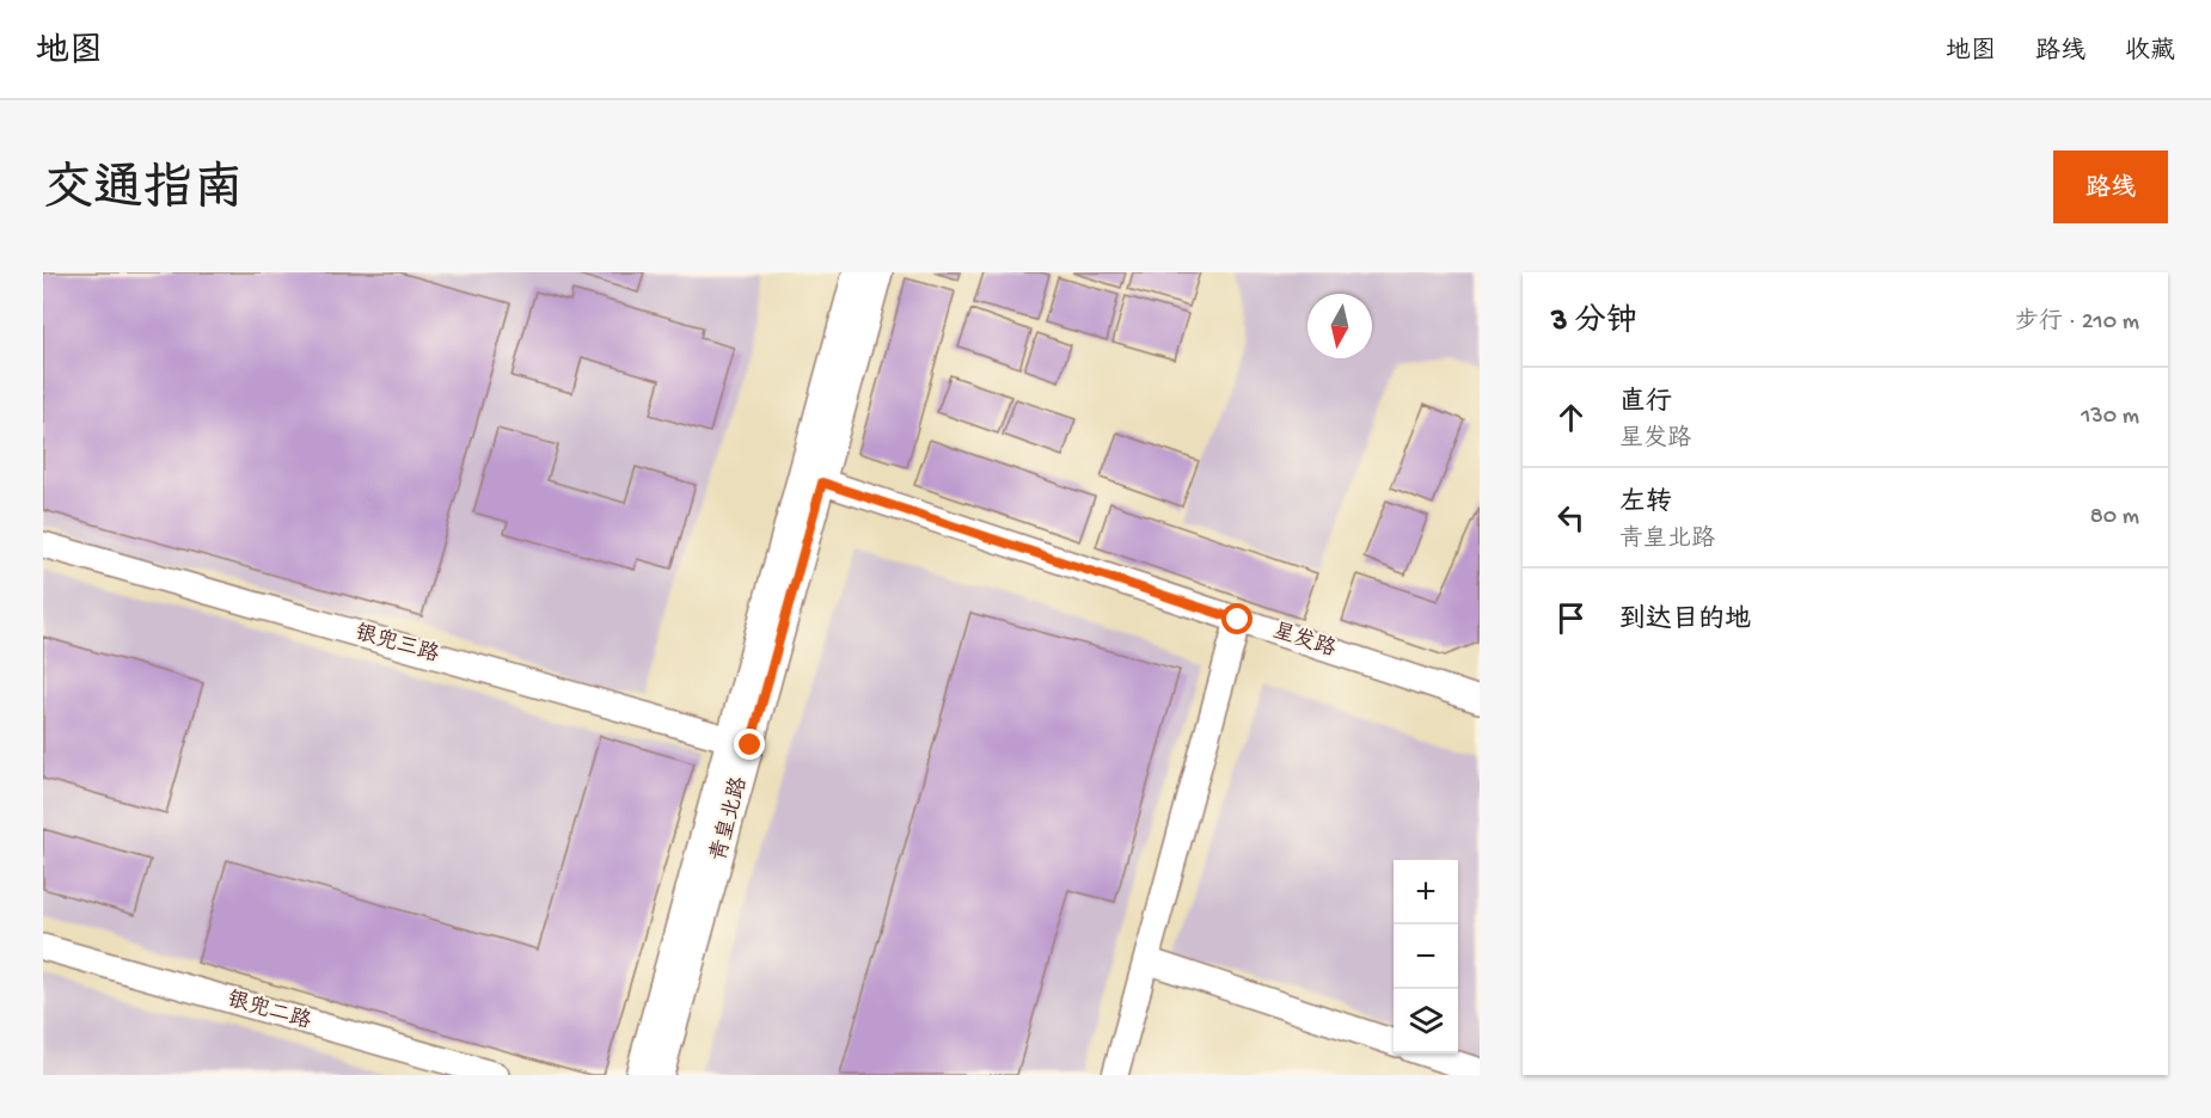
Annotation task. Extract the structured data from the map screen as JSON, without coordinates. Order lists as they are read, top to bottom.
{
  "streets": {
    "street": [
      "星发路",
      "银兜三路",
      "青皇北路",
      "银兜二路"
    ]
  },
  "crossings": [
    ["星发路", "青皇北路"],
    ["银兜三路", "青皇北路"]
  ],
  "north": "bottom",
  "page": {
    "header": "地图",
    "nav": ["地图", "路线", "收藏"],
    "title": "交通指南",
    "buttons": "路线",
    "heading": ["3 分钟", "步行 · 210 m"],
    "list": [
      ["直行", "星发路", "130 m"],
      ["左转", "青皇北路", "80 m"],
      "到达目的地"
    ],
    "map_buttons": ["+", "−"]
  }
}
